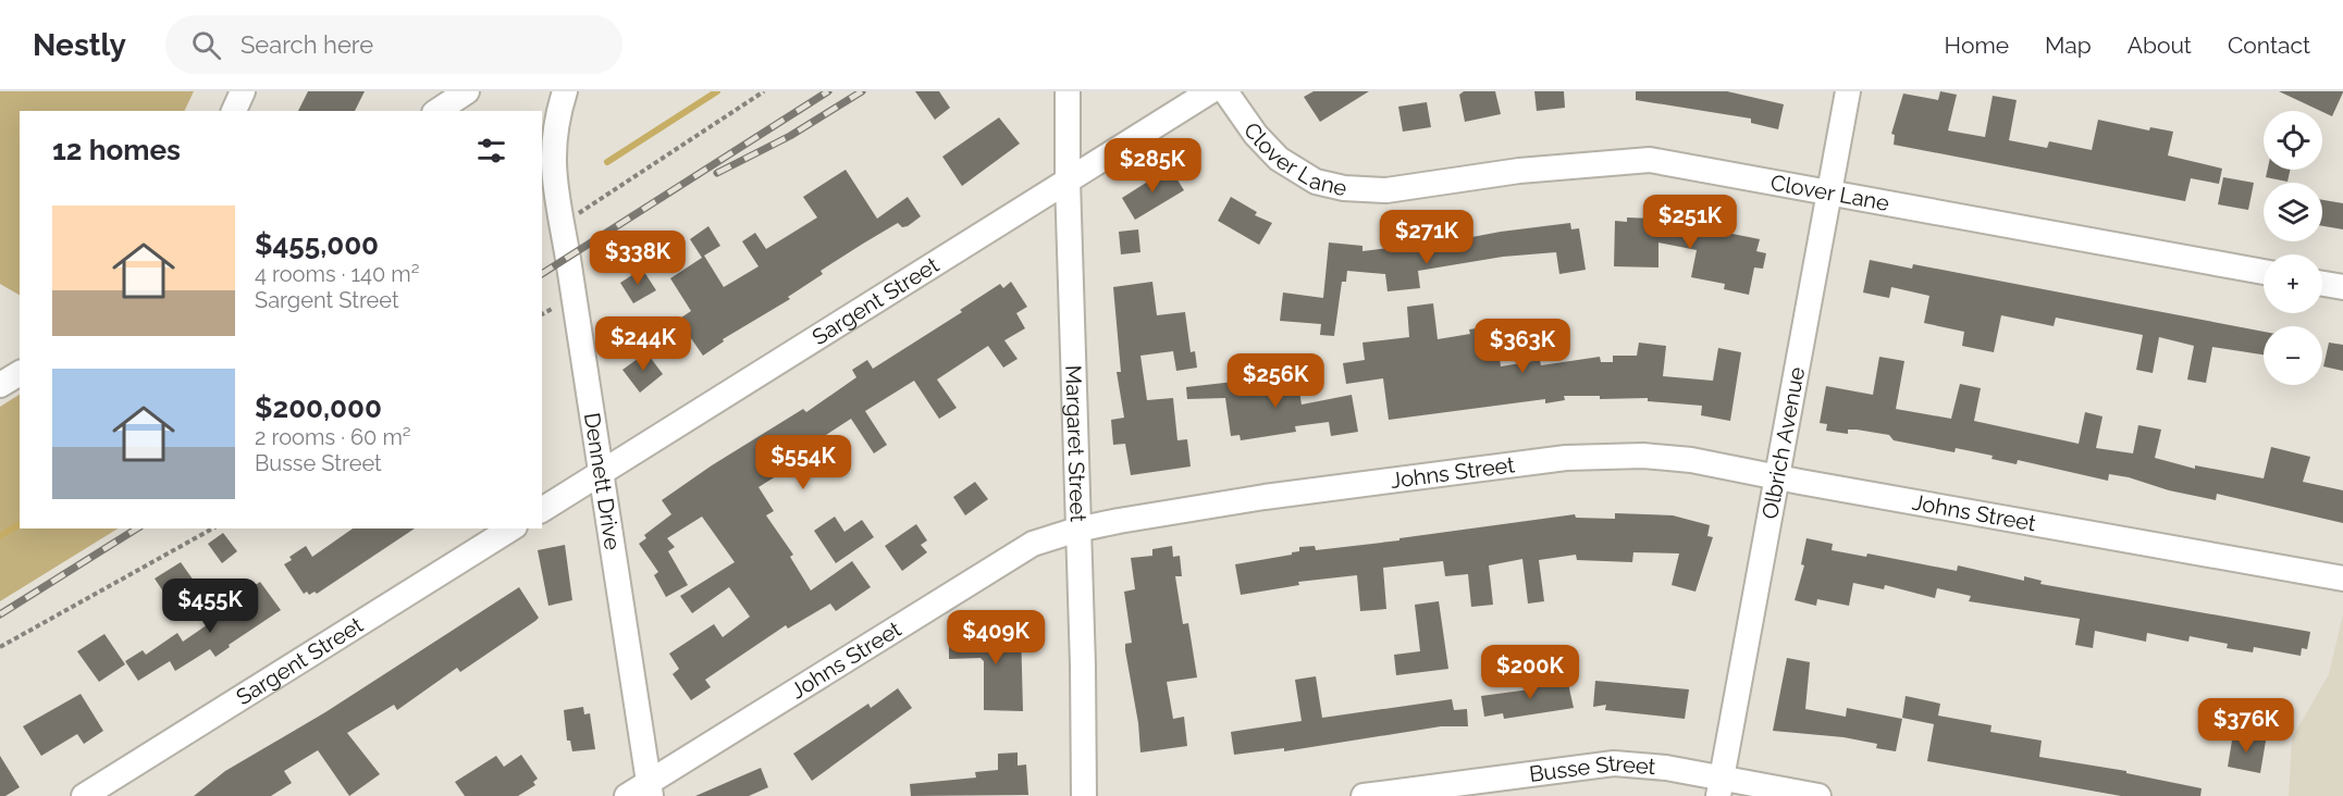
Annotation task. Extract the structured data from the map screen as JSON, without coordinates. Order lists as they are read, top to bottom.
{
  "streets": {
    "street": [
      "Clover Lane",
      "Sargent Street",
      "Margaret Street",
      "Olbrich Avenue",
      "Johns Street",
      "Dennett Drive",
      "Busse Street"
    ]
  },
  "crossings": [
    ["Clover Lane", "Olbrich Avenue"],
    ["Sargent Street", "Margaret Street"],
    ["Sargent Street", "Dennett Drive"],
    ["Margaret Street", "Johns Street"],
    ["Olbrich Avenue", "Johns Street"],
    ["Olbrich Avenue", "Busse Street"],
    ["Johns Street", "Dennett Drive"]
  ],
  "page": {
    "header": "Nestly",
    "search": "Search here",
    "nav": [
      "Home",
      "Map",
      "About",
      "Contact"
    ],
    "map_buttons": ["+", "−"],
    "heading": "12 homes",
    "price": [
      "$285K",
      "$251K",
      "$271K",
      "$338K",
      "$244K",
      "$363K",
      "$256K",
      "$554K",
      "$455K",
      "$409K",
      "$200K",
      "$376K"
    ],
    "list": [
      {
        "name": "$455,000",
        "note": "4 rooms · 140 m² · Sargent Street"
      },
      {
        "name": "$200,000",
        "note": "2 rooms · 60 m² · Busse Street"
      }
    ]
  }
}
